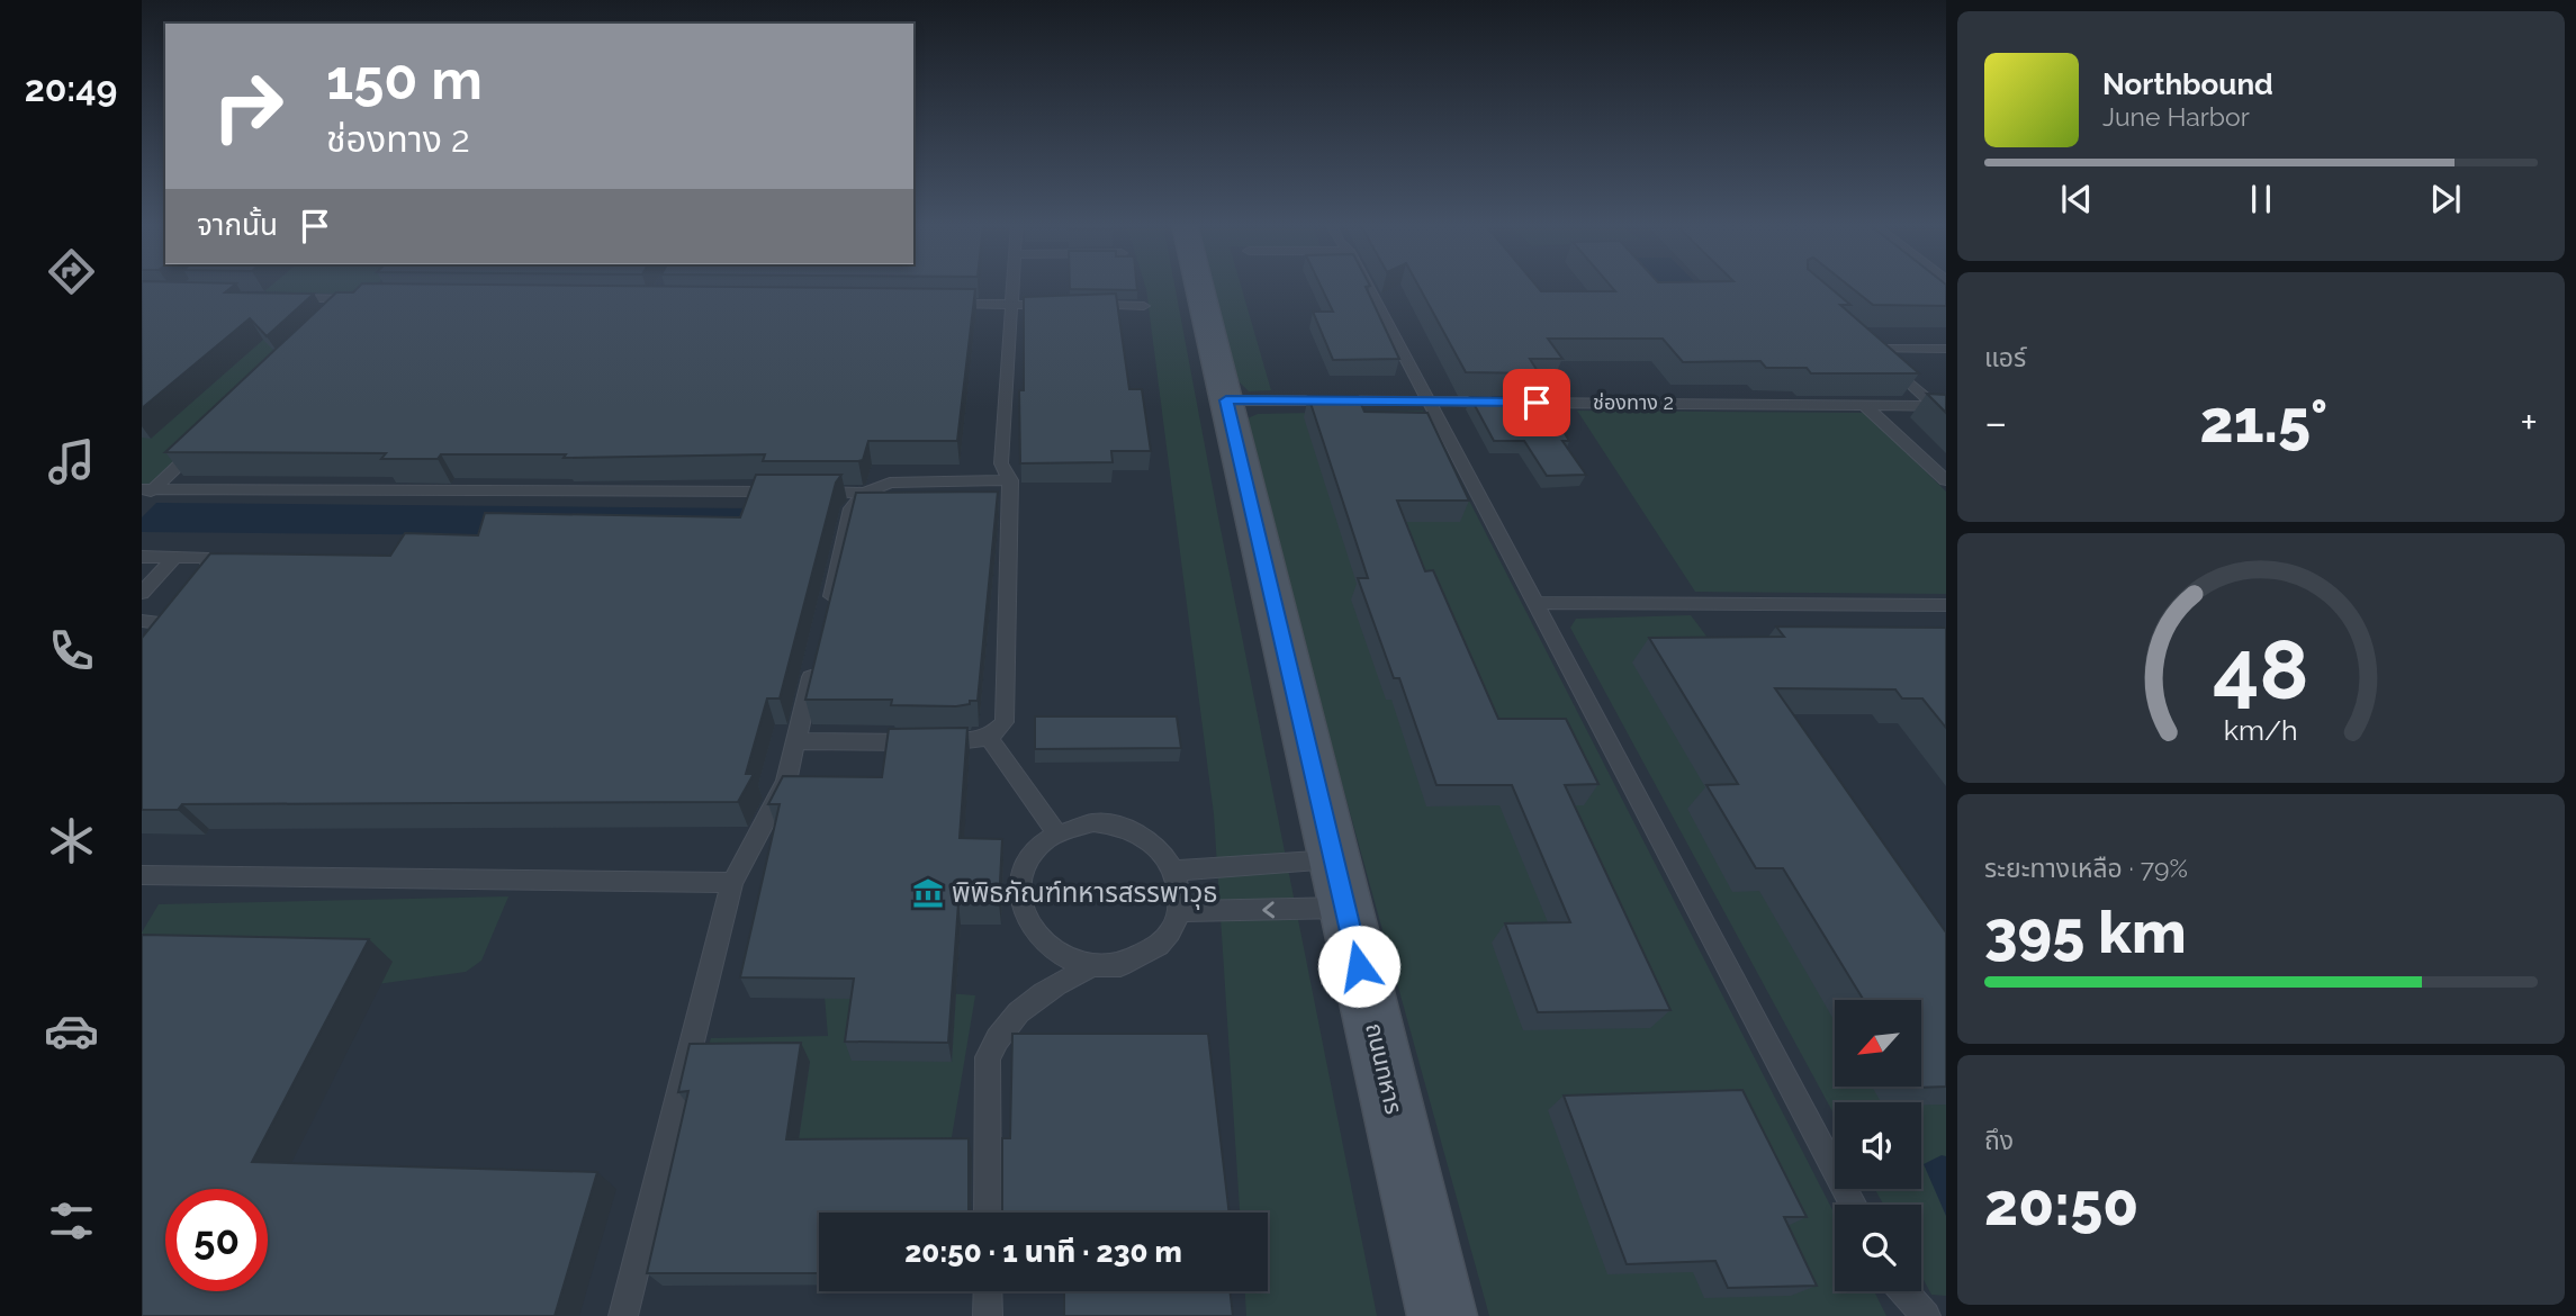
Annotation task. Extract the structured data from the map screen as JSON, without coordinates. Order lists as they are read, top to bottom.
{
  "streets": {
    "main road": ["ถนนทหาร"],
    "lane": ["ช่องทาง 2"]
  },
  "crossings": [
    ["ช่องทาง 2", "ถนนทหาร"]
  ],
  "places": {
    "museum": ["พิพิธภัณฑ์ทหารสรรพาวุธ"]
  },
  "north": "bottom left",
  "page": {
    "tabs": "20:49",
    "turn": ["150 m", "ช่องทาง 2"],
    "song": ["Northbound", "June Harbor"],
    "then": "จากนั้น",
    "tile": [
      "แอร์",
      ["ระยะทางเหลือ · 79%", "395 km"],
      ["ถึง", "20:50"]
    ],
    "heat": ["−", "21.5°", "+"],
    "limit": "50",
    "trip": "20:50 · 1 นาที · 230 m",
    "gauge": ["48", "km/h"]
  }
}
